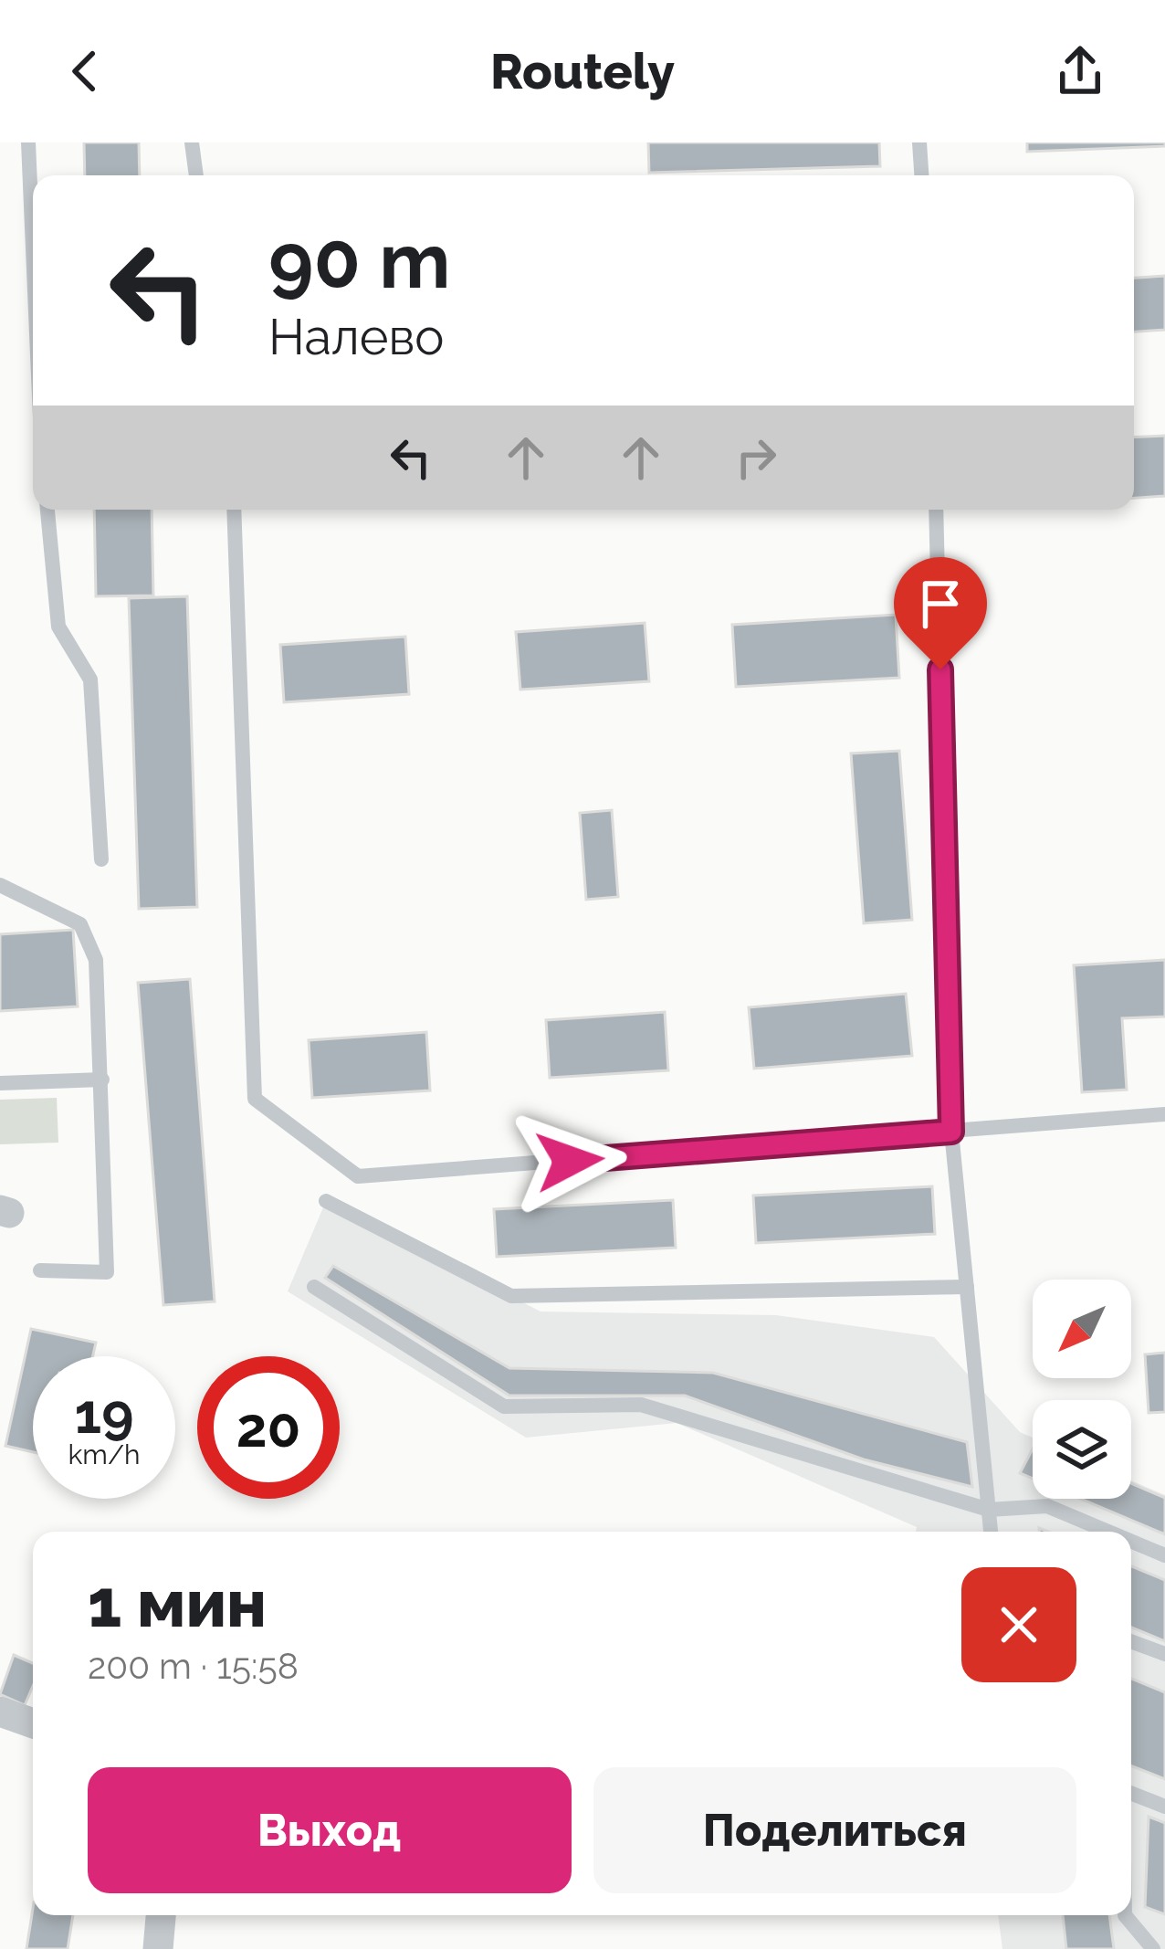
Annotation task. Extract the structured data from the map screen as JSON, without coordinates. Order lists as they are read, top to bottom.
{
  "north": "bottom left",
  "page": {
    "header": "Routely",
    "turn": ["90 m", "Налево"],
    "speed": "19 km/h",
    "limit": "20",
    "heading": ["1 мин", "200 m · 15:58"],
    "buttons": ["Выход", "Поделиться"]
  }
}
